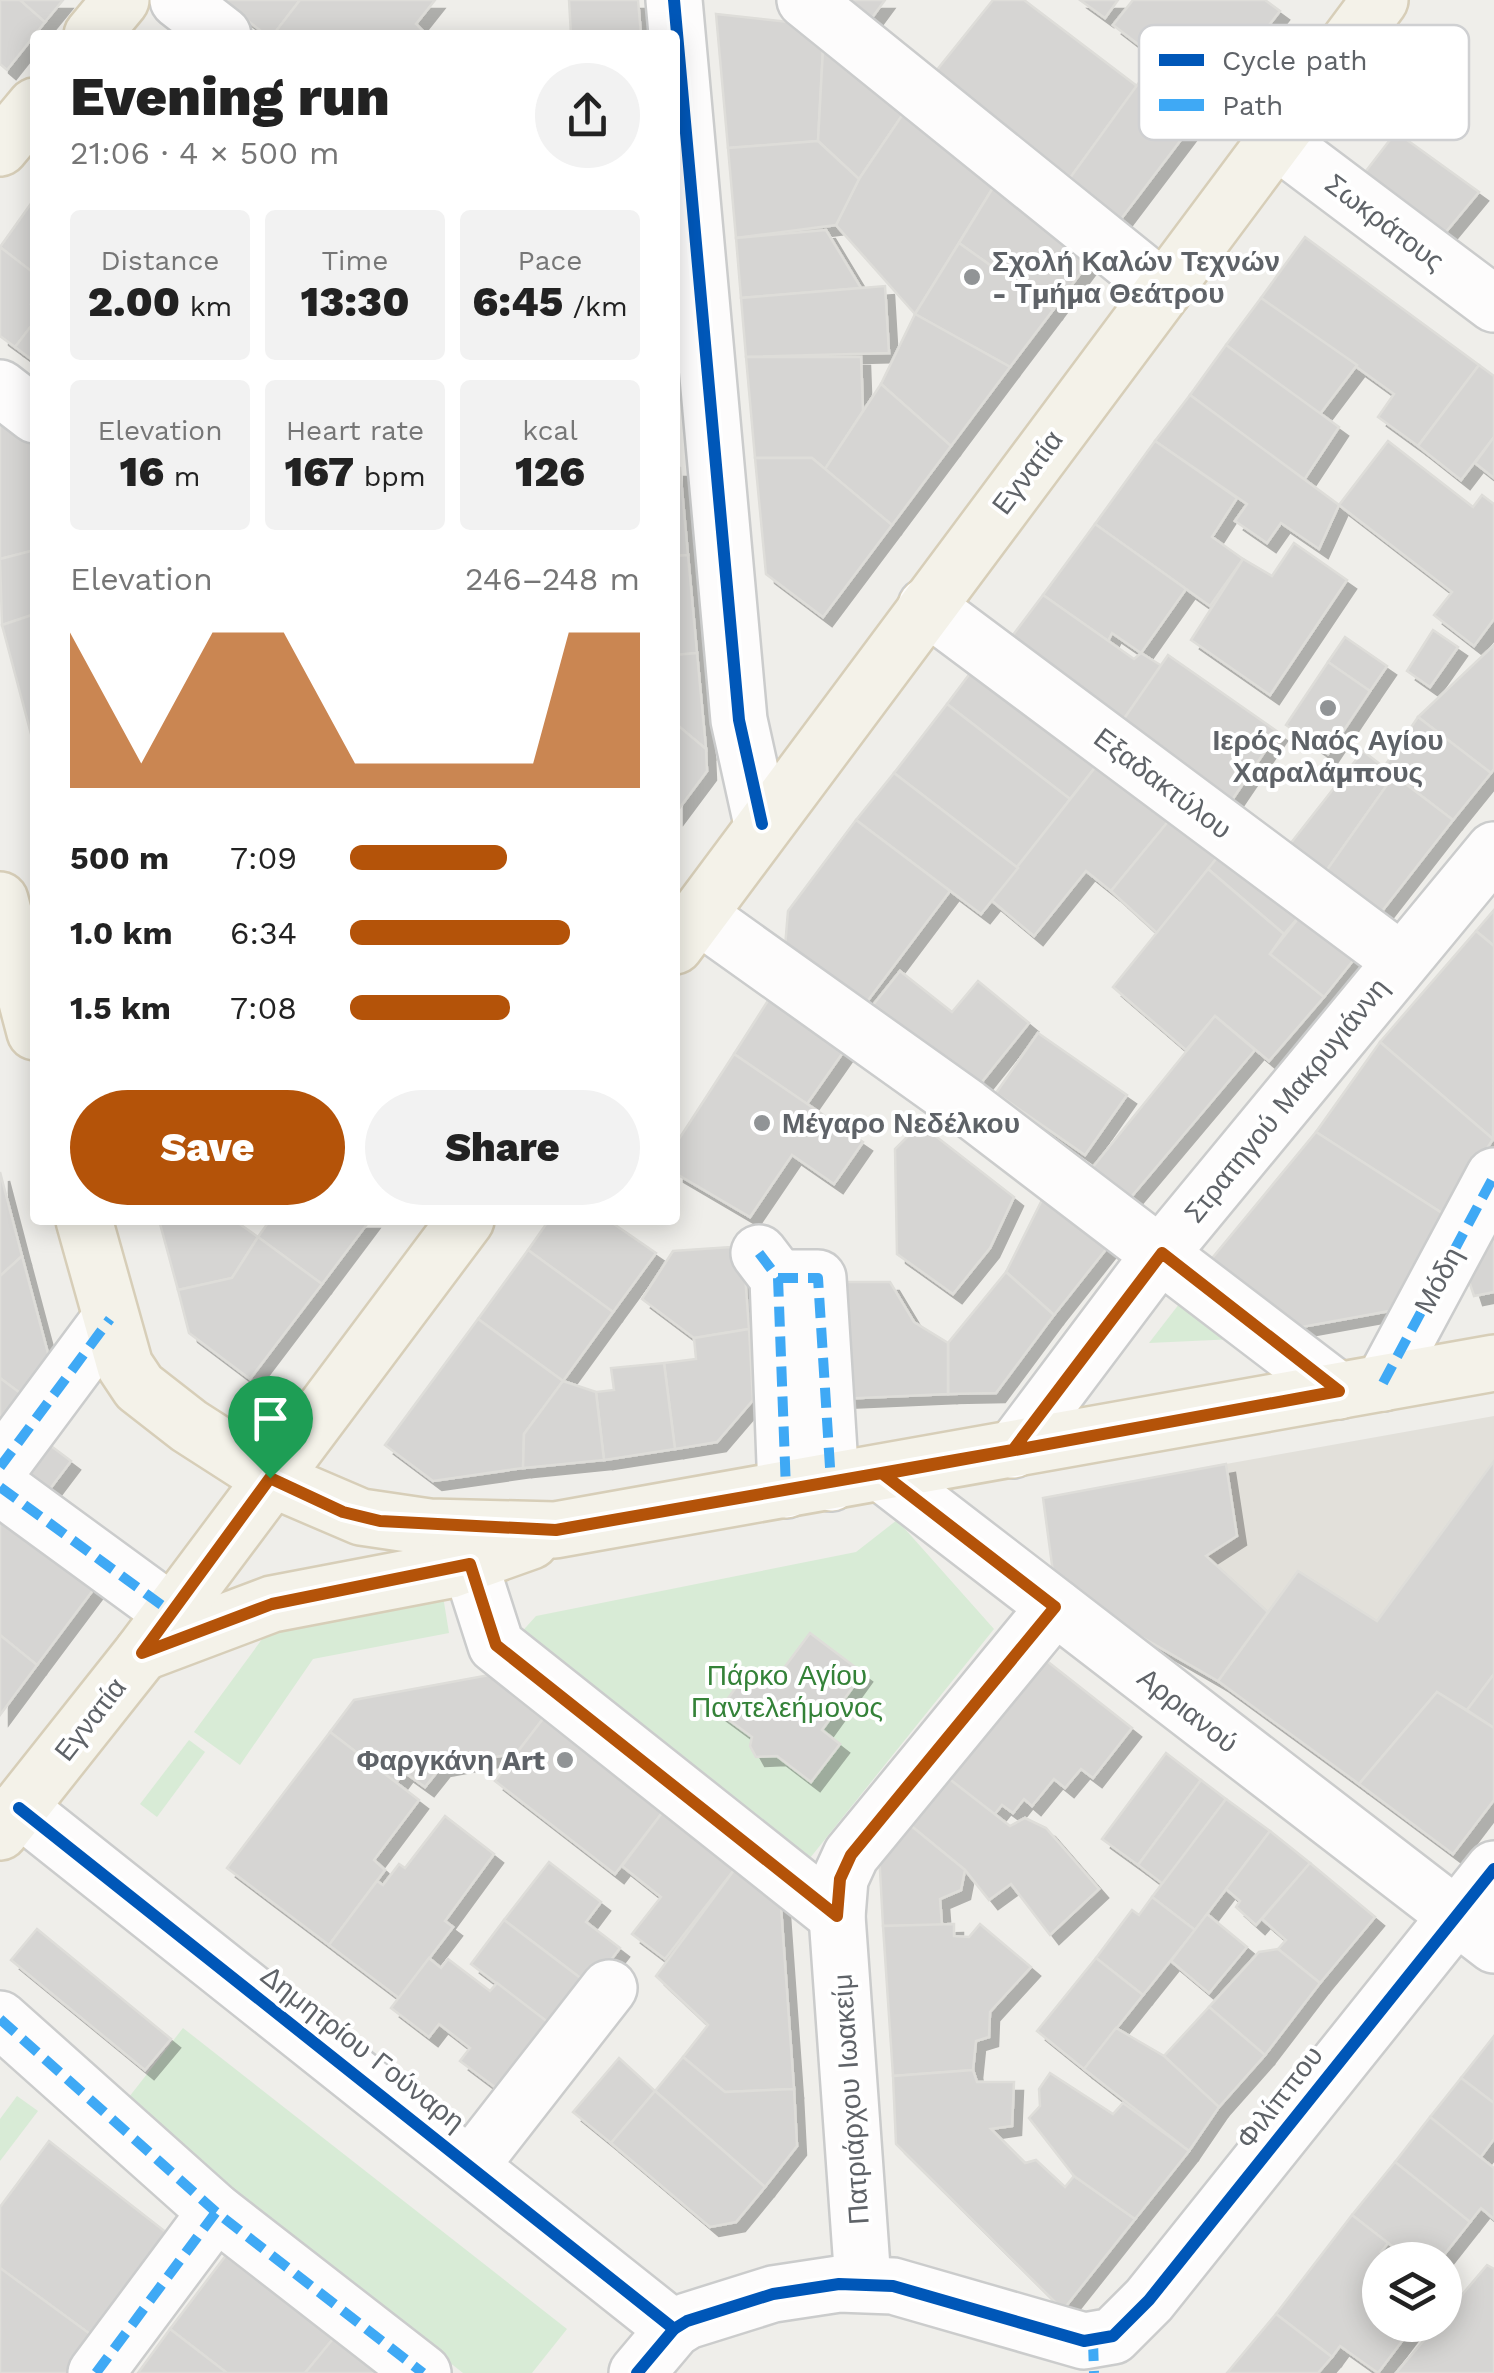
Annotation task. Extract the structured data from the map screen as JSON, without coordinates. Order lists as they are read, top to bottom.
{
  "streets": {
    "main road": ["Εγνατία"],
    "street": [
      "Σωκράτους",
      "Εξαδακτύλου",
      "Στρατηγού Μακρυγιάννη",
      "Μόδη",
      "Αρριανού",
      "Δημητρίου Γούναρη",
      "Φιλίππου",
      "Πατριάρχου Ιωακείμ"
    ]
  },
  "crossings": [
    ["Σωκράτους", "Εγνατία"],
    ["Εγνατία", "Εξαδακτύλου"],
    ["Εγνατία", "Δημητρίου Γούναρη"],
    ["Εξαδακτύλου", "Στρατηγού Μακρυγιάννη"],
    ["Αρριανού", "Φιλίππου"],
    ["Αρριανού", "Πατριάρχου Ιωακείμ"]
  ],
  "parks": ["Πάρκο Αγίου Παντελεήμονος"],
  "places": [
    "Σχολή Καλών Τεχνών - Τμήμα Θεάτρου",
    "Ιερός Ναός Αγίου Χαραλάμπους",
    "Μέγαρο Νεδέλκου",
    "Φαργκάνη Art"
  ],
  "legend": ["Cycle path", "Path"],
  "page": {
    "heading": ["Evening run", "21:06 · 4 × 500 m"],
    "stats": [
      ["Distance", "2.00 km"],
      ["Time", "13:30"],
      ["Pace", "6:45 /km"],
      ["Elevation", "16 m"],
      ["Heart rate", "167 bpm"],
      ["kcal", "126"]
    ],
    "chart": ["Elevation", "246–248 m"],
    "list": [
      {
        "name": "500 m",
        "note": "7:09"
      },
      {
        "name": "1.0 km",
        "note": "6:34"
      },
      {
        "name": "1.5 km",
        "note": "7:08"
      }
    ],
    "buttons": ["Save", "Share"]
  }
}
